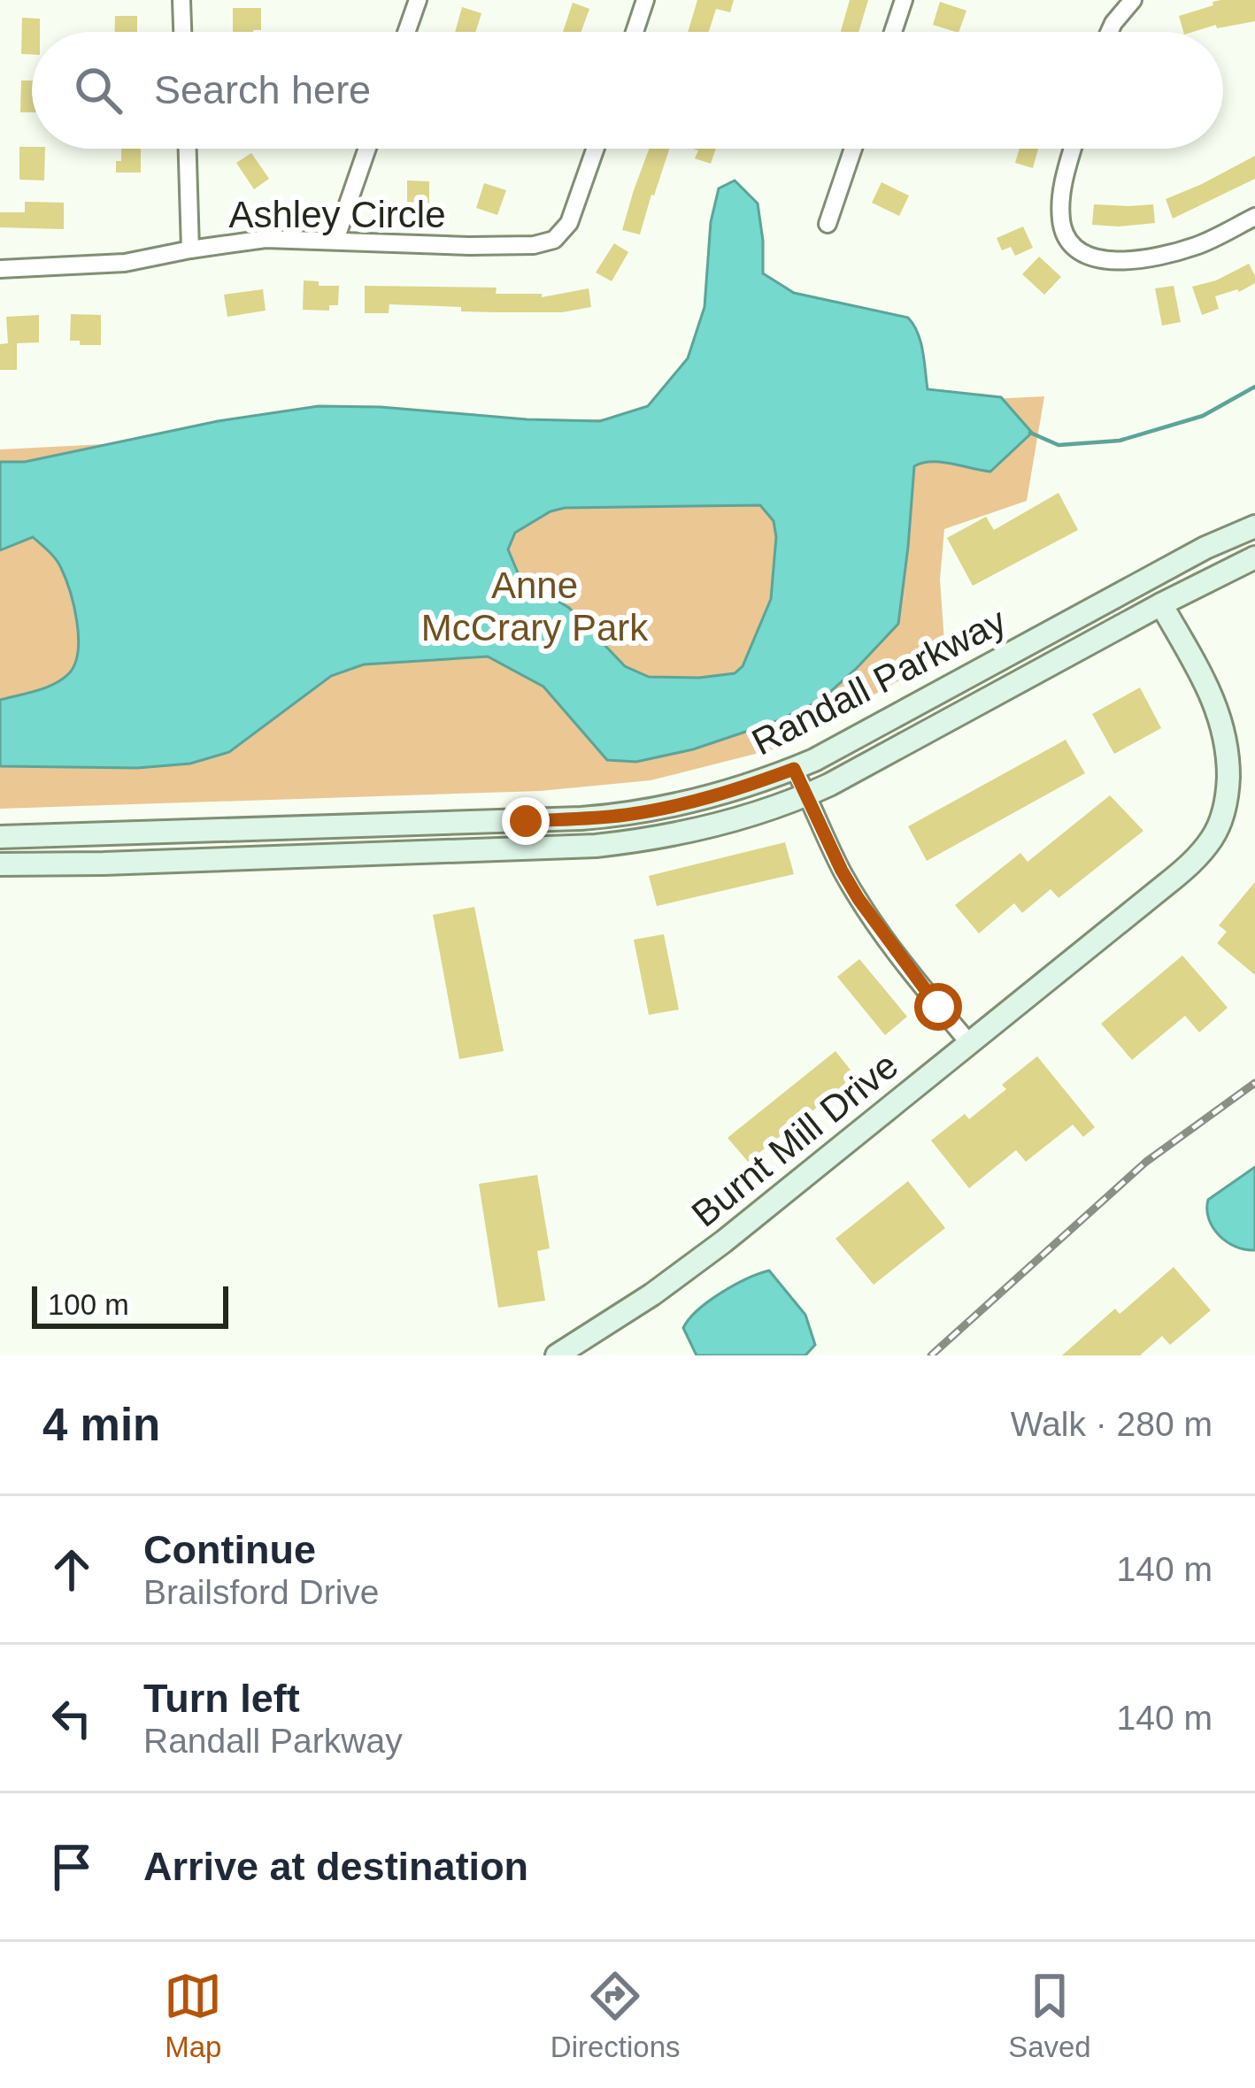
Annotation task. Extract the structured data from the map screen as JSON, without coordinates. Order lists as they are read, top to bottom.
{
  "streets": {
    "main road": ["Randall Parkway", "Burnt Mill Drive"],
    "street": ["Ashley Circle"]
  },
  "crossings": [
    ["Randall Parkway", "Burnt Mill Drive"]
  ],
  "parks": ["Anne McCrary Park"],
  "scale_bar": "100 m",
  "page": {
    "search": "Search here",
    "scale": "100 m",
    "heading": ["4 min", "Walk · 280 m"],
    "list": [
      ["Continue", "Brailsford Drive", "140 m"],
      ["Turn left", "Randall Parkway", "140 m"],
      "Arrive at destination"
    ],
    "nav": ["Map", "Directions", "Saved"]
  }
}
